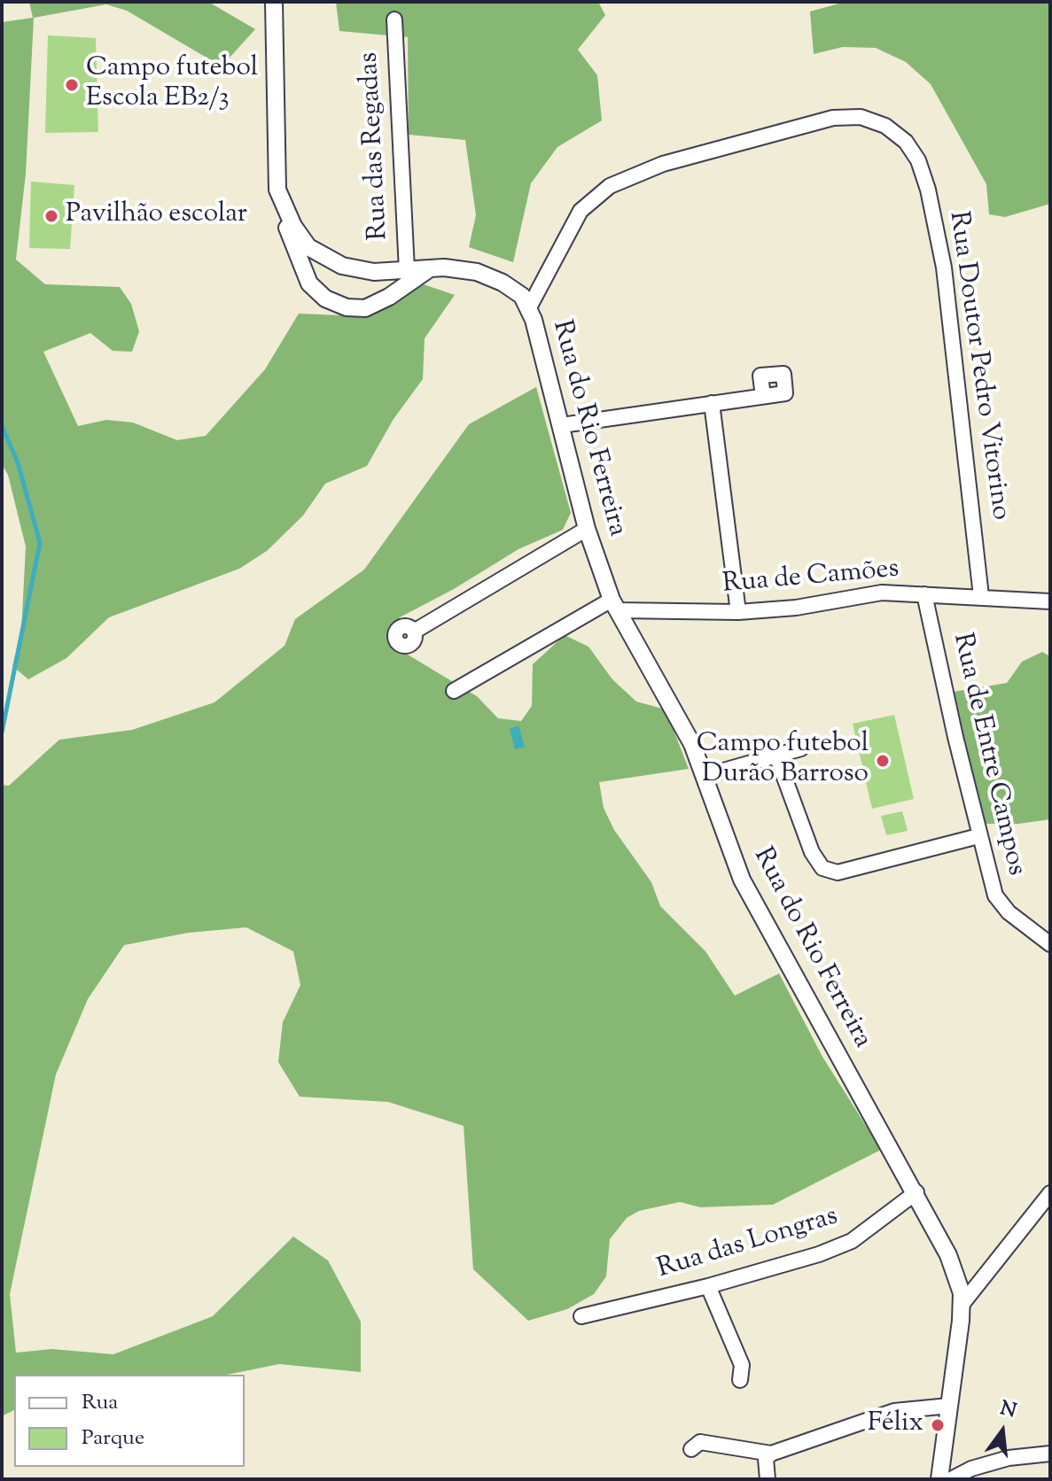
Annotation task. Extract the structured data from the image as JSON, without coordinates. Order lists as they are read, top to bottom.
{
  "streets": {
    "street": [
      "Rua das Regadas",
      "Rua Doutor Pedro Vitorino",
      "Rua do Rio Ferreira",
      "Rua de Camões",
      "Rua de Entre Campos",
      "Rua das Longras"
    ]
  },
  "crossings": [
    ["Rua das Regadas", "Rua do Rio Ferreira"],
    ["Rua Doutor Pedro Vitorino", "Rua do Rio Ferreira"],
    ["Rua Doutor Pedro Vitorino", "Rua de Camões"],
    ["Rua do Rio Ferreira", "Rua de Camões"],
    ["Rua do Rio Ferreira", "Rua das Longras"],
    ["Rua de Camões", "Rua de Entre Campos"]
  ],
  "places": [
    "Campo futebol Escola EB2/3",
    "Pavilhão escolar",
    "Campo futebol Durão Barroso",
    "Félix"
  ],
  "legend": ["Rua", "Parque"],
  "north": "top"
}
